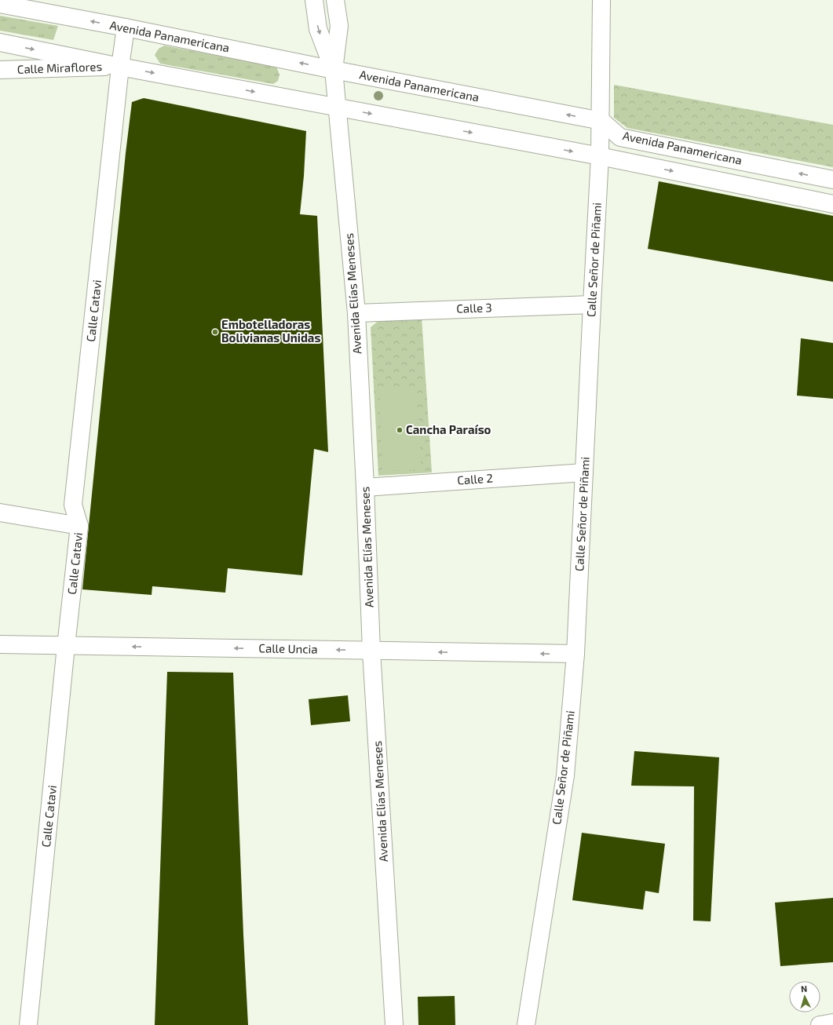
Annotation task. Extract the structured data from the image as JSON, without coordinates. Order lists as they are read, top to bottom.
{
  "streets": {
    "main road": [
      "Avenida Panamericana",
      "Calle Miraflores",
      "Calle Señor de Piñami",
      "Avenida Elías Meneses",
      "Calle 3",
      "Calle Catavi",
      "Calle 2",
      "Calle Uncia"
    ]
  },
  "crossings": [
    ["Avenida Panamericana", "Calle Miraflores"],
    ["Avenida Panamericana", "Calle Señor de Piñami"],
    ["Avenida Panamericana", "Avenida Elías Meneses"],
    ["Avenida Panamericana", "Calle Catavi"],
    ["Calle Miraflores", "Calle Catavi"],
    ["Calle Señor de Piñami", "Calle 3"],
    ["Calle Señor de Piñami", "Calle 2"],
    ["Calle Señor de Piñami", "Calle Uncia"],
    ["Avenida Elías Meneses", "Calle 3"],
    ["Avenida Elías Meneses", "Calle 2"],
    ["Avenida Elías Meneses", "Calle Uncia"],
    ["Calle Catavi", "Calle Uncia"]
  ],
  "one_way": ["Calle Uncia"],
  "places": ["Embotelladoras Bolivianas Unidas", "Cancha Paraíso"],
  "north": "top"
}
